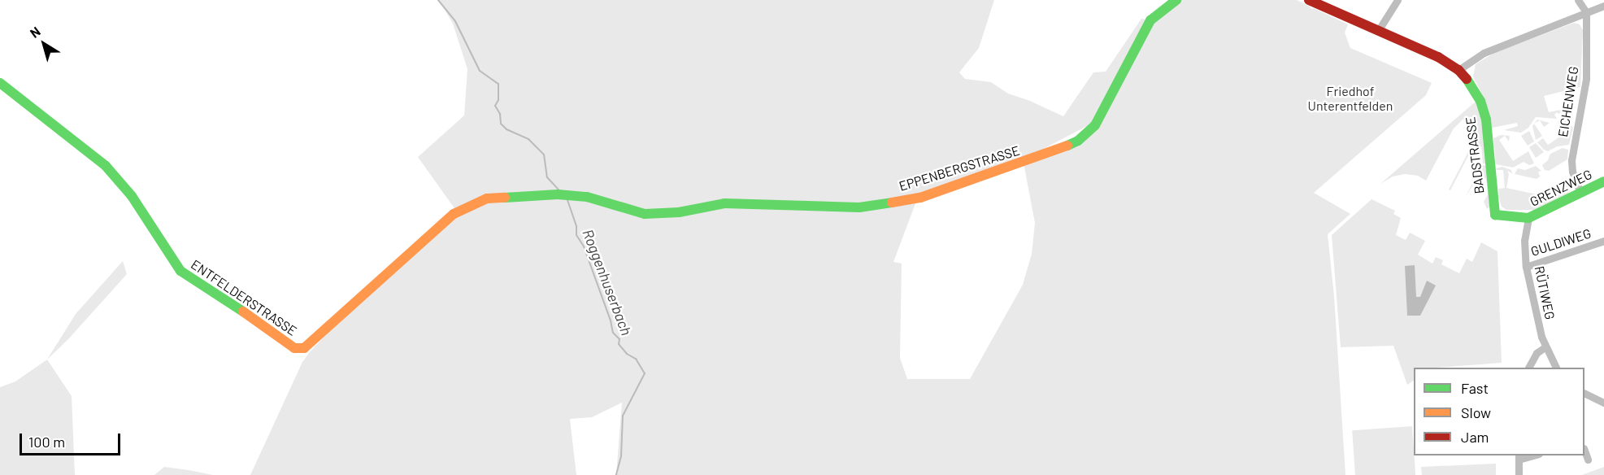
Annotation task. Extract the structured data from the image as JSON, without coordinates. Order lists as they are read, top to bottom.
{
  "streets": {
    "street": [
      "EICHENWEG",
      "BADSTRASSE",
      "EPPENBERGSTRASSE",
      "GRENZWEG",
      "GULDIWEG",
      "RÜTIWEG",
      "ENTFELDERSTRASSE"
    ]
  },
  "crossings": [
    ["EICHENWEG", "GRENZWEG"],
    ["BADSTRASSE", "GRENZWEG"],
    ["BADSTRASSE", "RÜTIWEG"],
    ["EPPENBERGSTRASSE", "ENTFELDERSTRASSE"],
    ["GRENZWEG", "RÜTIWEG"],
    ["GULDIWEG", "RÜTIWEG"]
  ],
  "water": ["Roggenhuserbach"],
  "parks": ["Friedhof Unterentfelden"],
  "legend": ["Fast", "Slow", "Jam"],
  "scale_bar": "100 m",
  "north": "top left"
}
